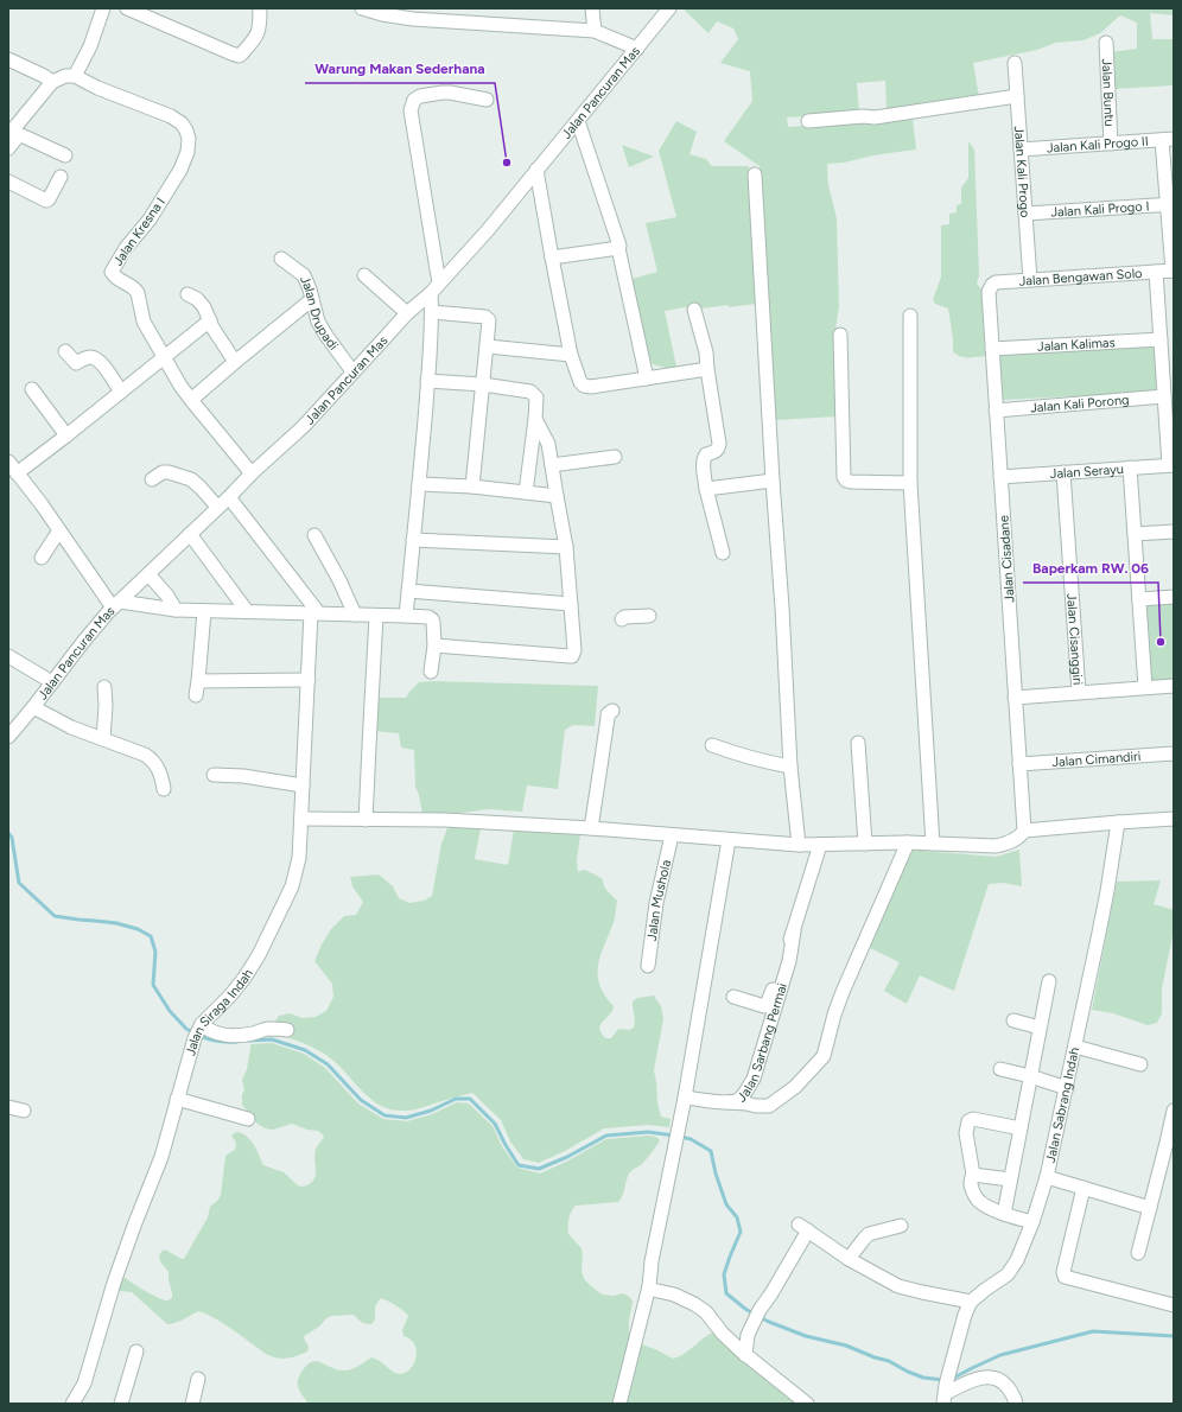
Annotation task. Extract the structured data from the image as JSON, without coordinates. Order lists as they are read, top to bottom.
{
  "streets": {
    "street": [
      "Jalan Pancuran Mas",
      "Jalan Buntu",
      "Jalan Kali Progo II",
      "Jalan Kali Progo",
      "Jalan Kali Progo I",
      "Jalan Kresna I",
      "Jalan Bengawan Solo",
      "Jalan Drupadi",
      "Jalan Kalimas",
      "Jalan Kali Porong",
      "Jalan Serayu",
      "Jalan Cisadane",
      "Jalan Cisanggiri",
      "Jalan Cimandiri",
      "Jalan Mushola",
      "Jalan Siraga Indah",
      "Jalan Sarbang Permai",
      "Jalan Sabrang Indah"
    ]
  },
  "crossings": [
    ["Jalan Pancuran Mas", "Jalan Kresna I"],
    ["Jalan Pancuran Mas", "Jalan Drupadi"],
    ["Jalan Buntu", "Jalan Kali Progo II"],
    ["Jalan Kali Progo II", "Jalan Kali Progo"],
    ["Jalan Kali Progo", "Jalan Kali Progo I"],
    ["Jalan Kali Progo", "Jalan Bengawan Solo"],
    ["Jalan Bengawan Solo", "Jalan Cisadane"],
    ["Jalan Kalimas", "Jalan Cisadane"],
    ["Jalan Kali Porong", "Jalan Cisadane"],
    ["Jalan Serayu", "Jalan Cisadane"],
    ["Jalan Serayu", "Jalan Cisanggiri"],
    ["Jalan Cisadane", "Jalan Cimandiri"]
  ],
  "places": ["Warung Makan Sederhana", "Baperkam RW. 06"]
}
